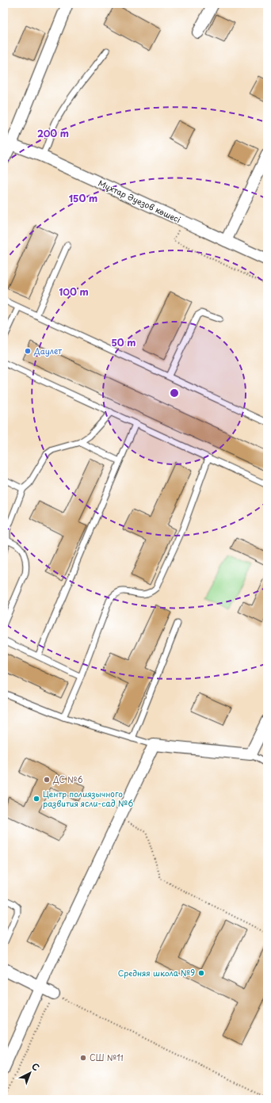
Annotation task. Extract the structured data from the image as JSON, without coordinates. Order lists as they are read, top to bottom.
{
  "streets": {
    "street": ["Мұхтар Әуезов көшесі"]
  },
  "places": [
    "Даулет",
    "ДС №6",
    "Центр полиязычного развития ясли-сад №6",
    "Средняя школа №9",
    "СШ №11"
  ],
  "north": "top right",
  "rings": [
    "200 m",
    "150 m",
    "100 m",
    "50 m"
  ]
}
